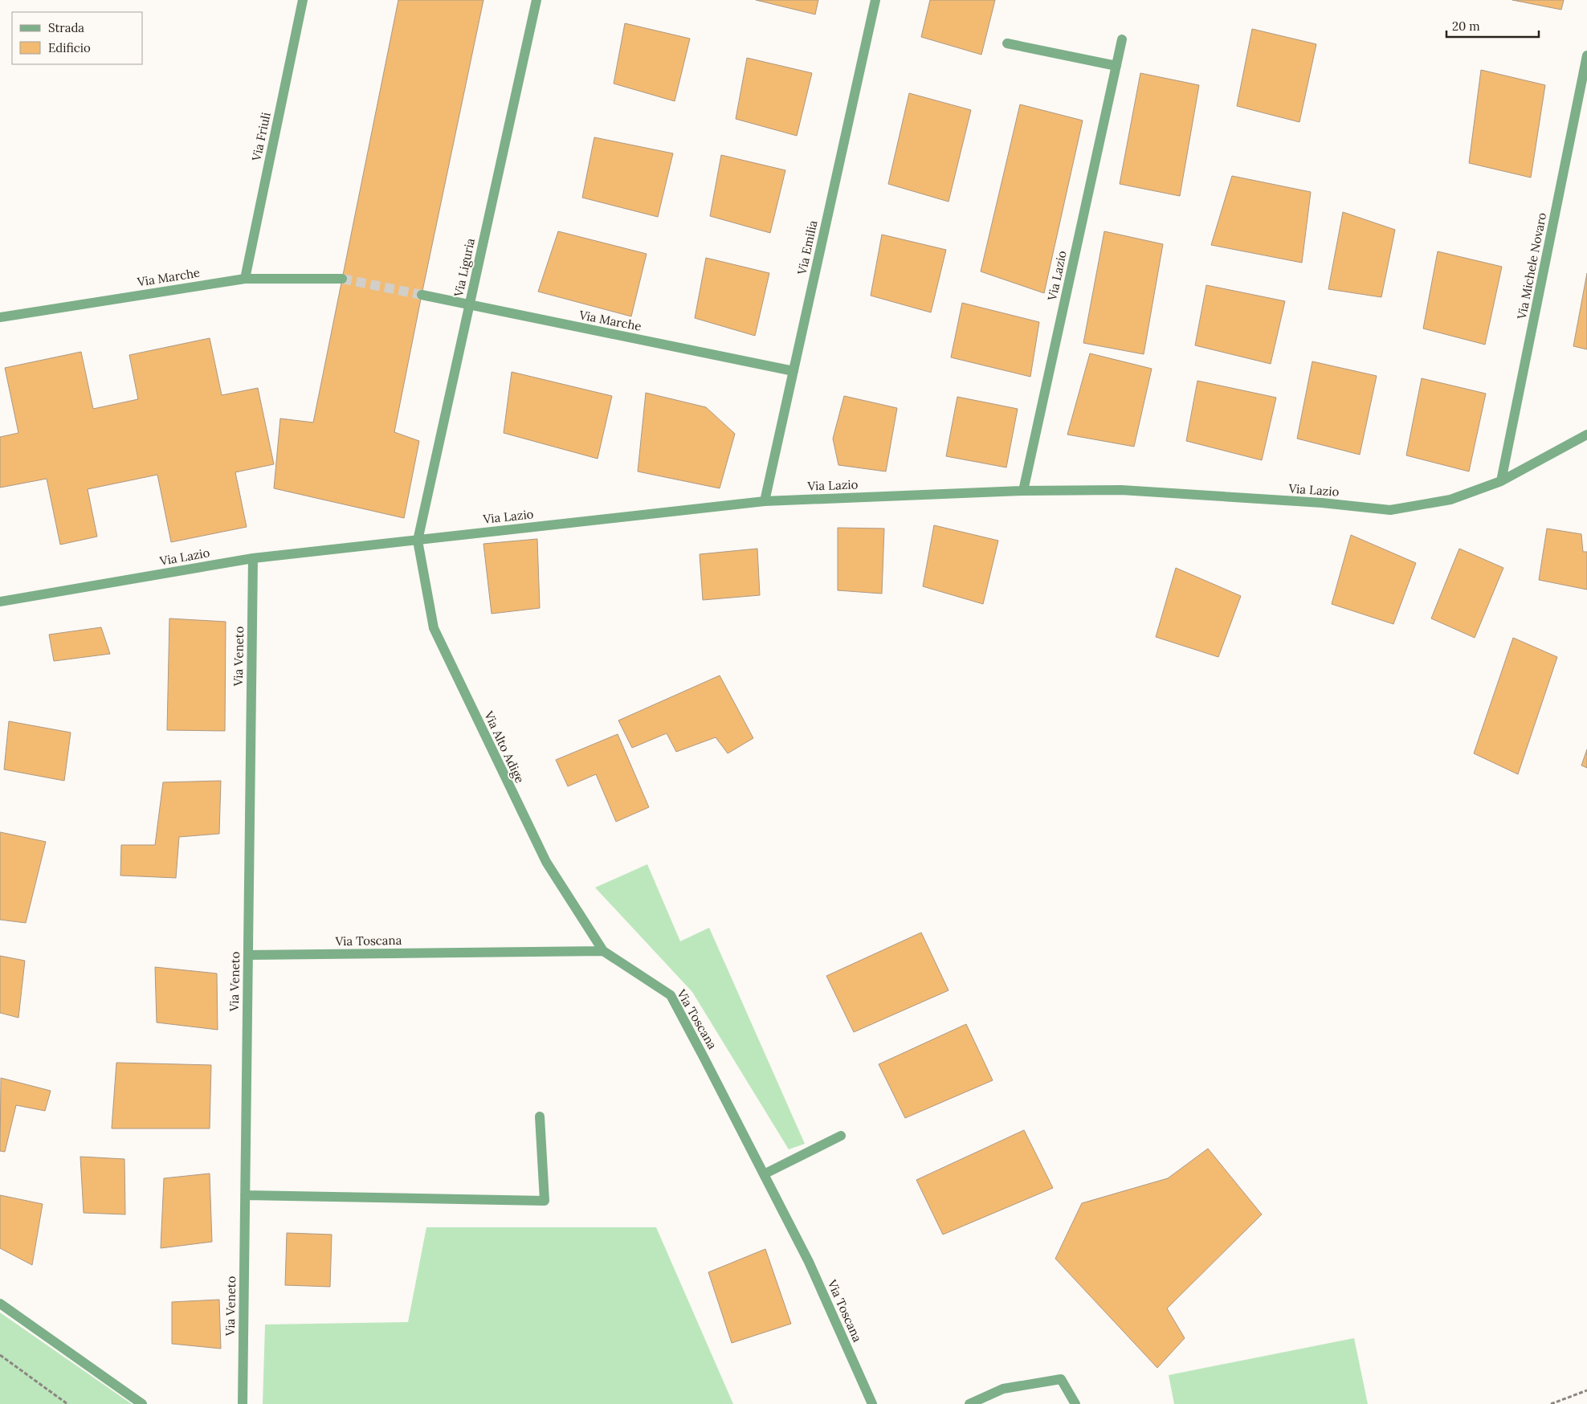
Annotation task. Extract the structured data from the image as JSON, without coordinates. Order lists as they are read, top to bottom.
{
  "streets": {
    "street": [
      "Via Friuli",
      "Via Emilia",
      "Via Michele Novaro",
      "Via Liguria",
      "Via Lazio",
      "Via Marche",
      "Via Veneto",
      "Via Alto Adige",
      "Via Toscana"
    ]
  },
  "crossings": [
    ["Via Friuli", "Via Marche"],
    ["Via Emilia", "Via Lazio"],
    ["Via Emilia", "Via Marche"],
    ["Via Michele Novaro", "Via Lazio"],
    ["Via Liguria", "Via Lazio"],
    ["Via Liguria", "Via Marche"],
    ["Via Liguria", "Via Alto Adige"],
    ["Via Lazio", "Via Veneto"],
    ["Via Lazio", "Via Alto Adige"],
    ["Via Veneto", "Via Toscana"],
    ["Via Alto Adige", "Via Toscana"]
  ],
  "legend": ["Strada", "Edificio"],
  "scale_bar": "20 m"
}
